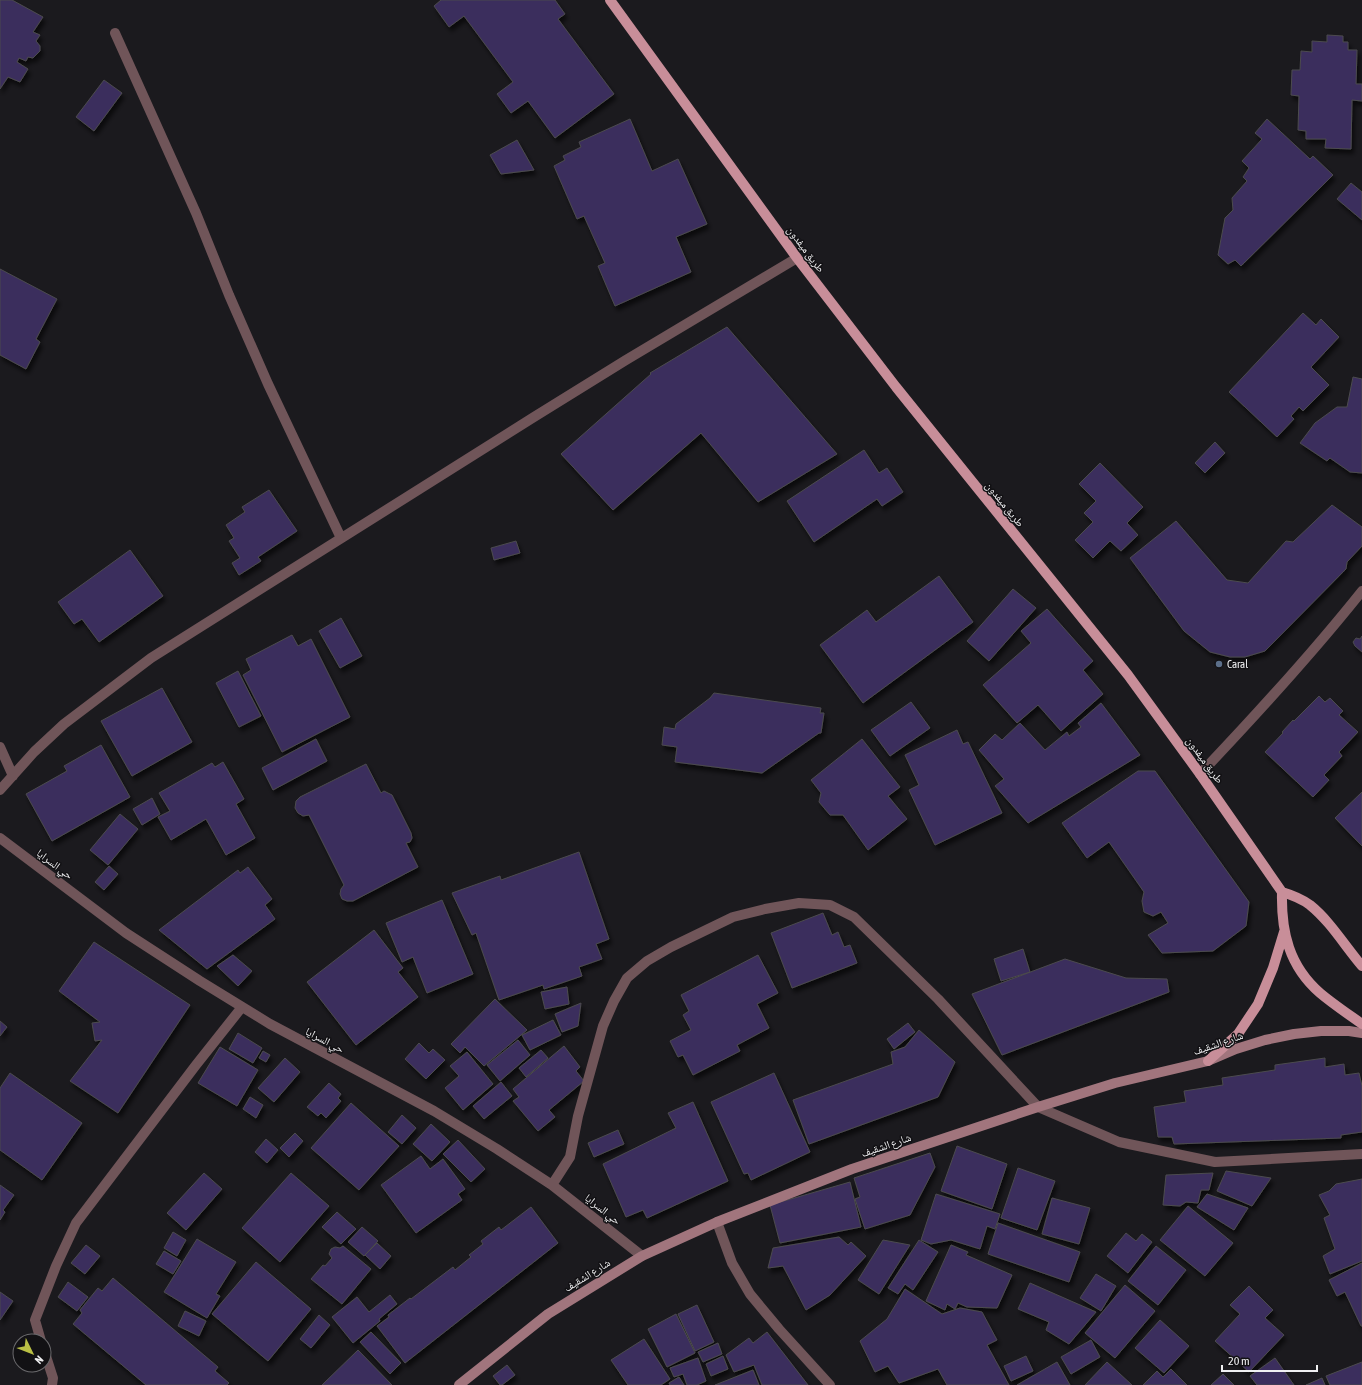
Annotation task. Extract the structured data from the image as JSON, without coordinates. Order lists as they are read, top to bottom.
{
  "streets": {
    "main road": ["طريق ميفدون", "شارع الشقيف"],
    "street": ["حي السرايا"]
  },
  "crossings": [
    ["حي السرايا", "شارع الشقيف"]
  ],
  "places": ["Caral"],
  "scale_bar": "20 m",
  "north": "bottom right"
}
